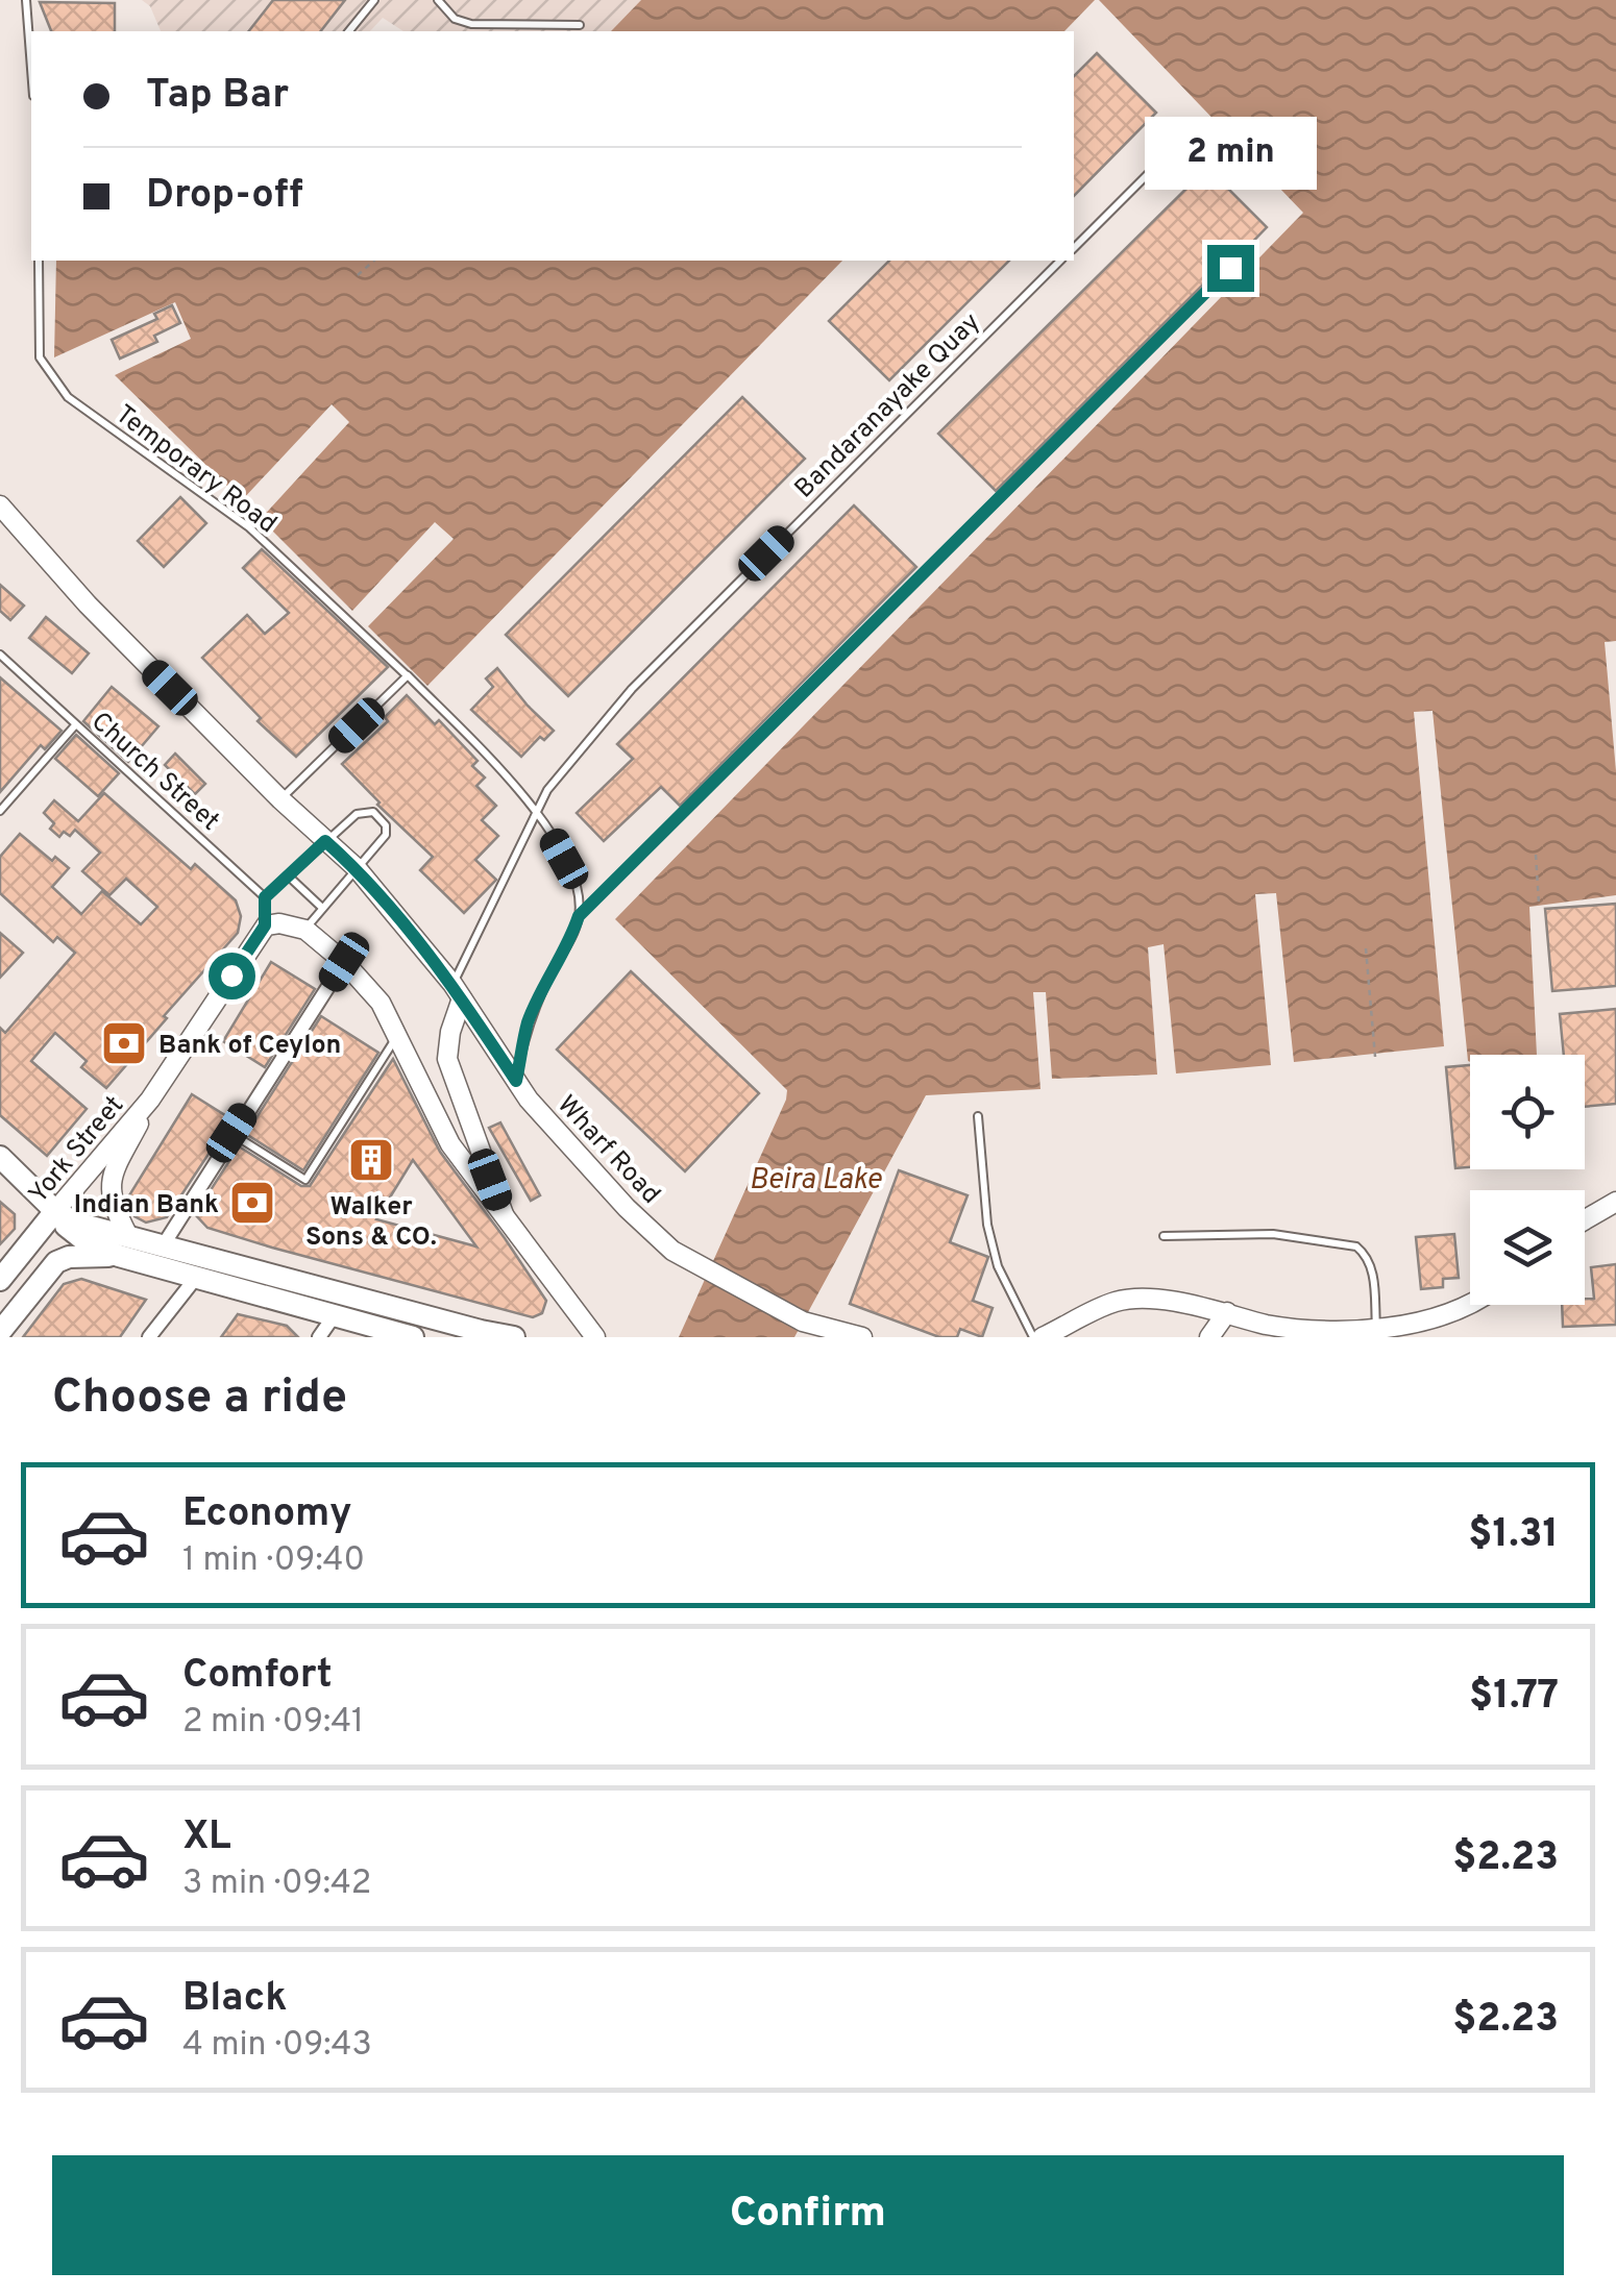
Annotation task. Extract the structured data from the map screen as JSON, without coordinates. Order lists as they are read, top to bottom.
{
  "streets": {
    "main road": ["York Street", "Wharf Road"],
    "lane": ["Bandaranayake Quay", "Temporary Road", "Church Street"]
  },
  "crossings": [
    ["Bandaranayake Quay", "Temporary Road"],
    ["Bandaranayake Quay", "Wharf Road"]
  ],
  "water": ["Beira Lake"],
  "places": {
    "bank": ["Bank of Ceylon", "Indian Bank"],
    "building": ["Walker Sons & CO."]
  },
  "page": {
    "banner": ["Tap Bar", "Drop-off"],
    "bubble": "2 min",
    "heading": "Choose a ride",
    "list": [
      {
        "name": "Economy",
        "note": "1 min · 09:40",
        "value": "$1.31"
      },
      {
        "name": "Comfort",
        "note": "2 min · 09:41",
        "value": "$1.77"
      },
      {
        "name": "XL",
        "note": "3 min · 09:42",
        "value": "$2.23"
      },
      {
        "name": "Black",
        "note": "4 min · 09:43",
        "value": "$2.23"
      }
    ],
    "buttons": "Confirm"
  }
}
